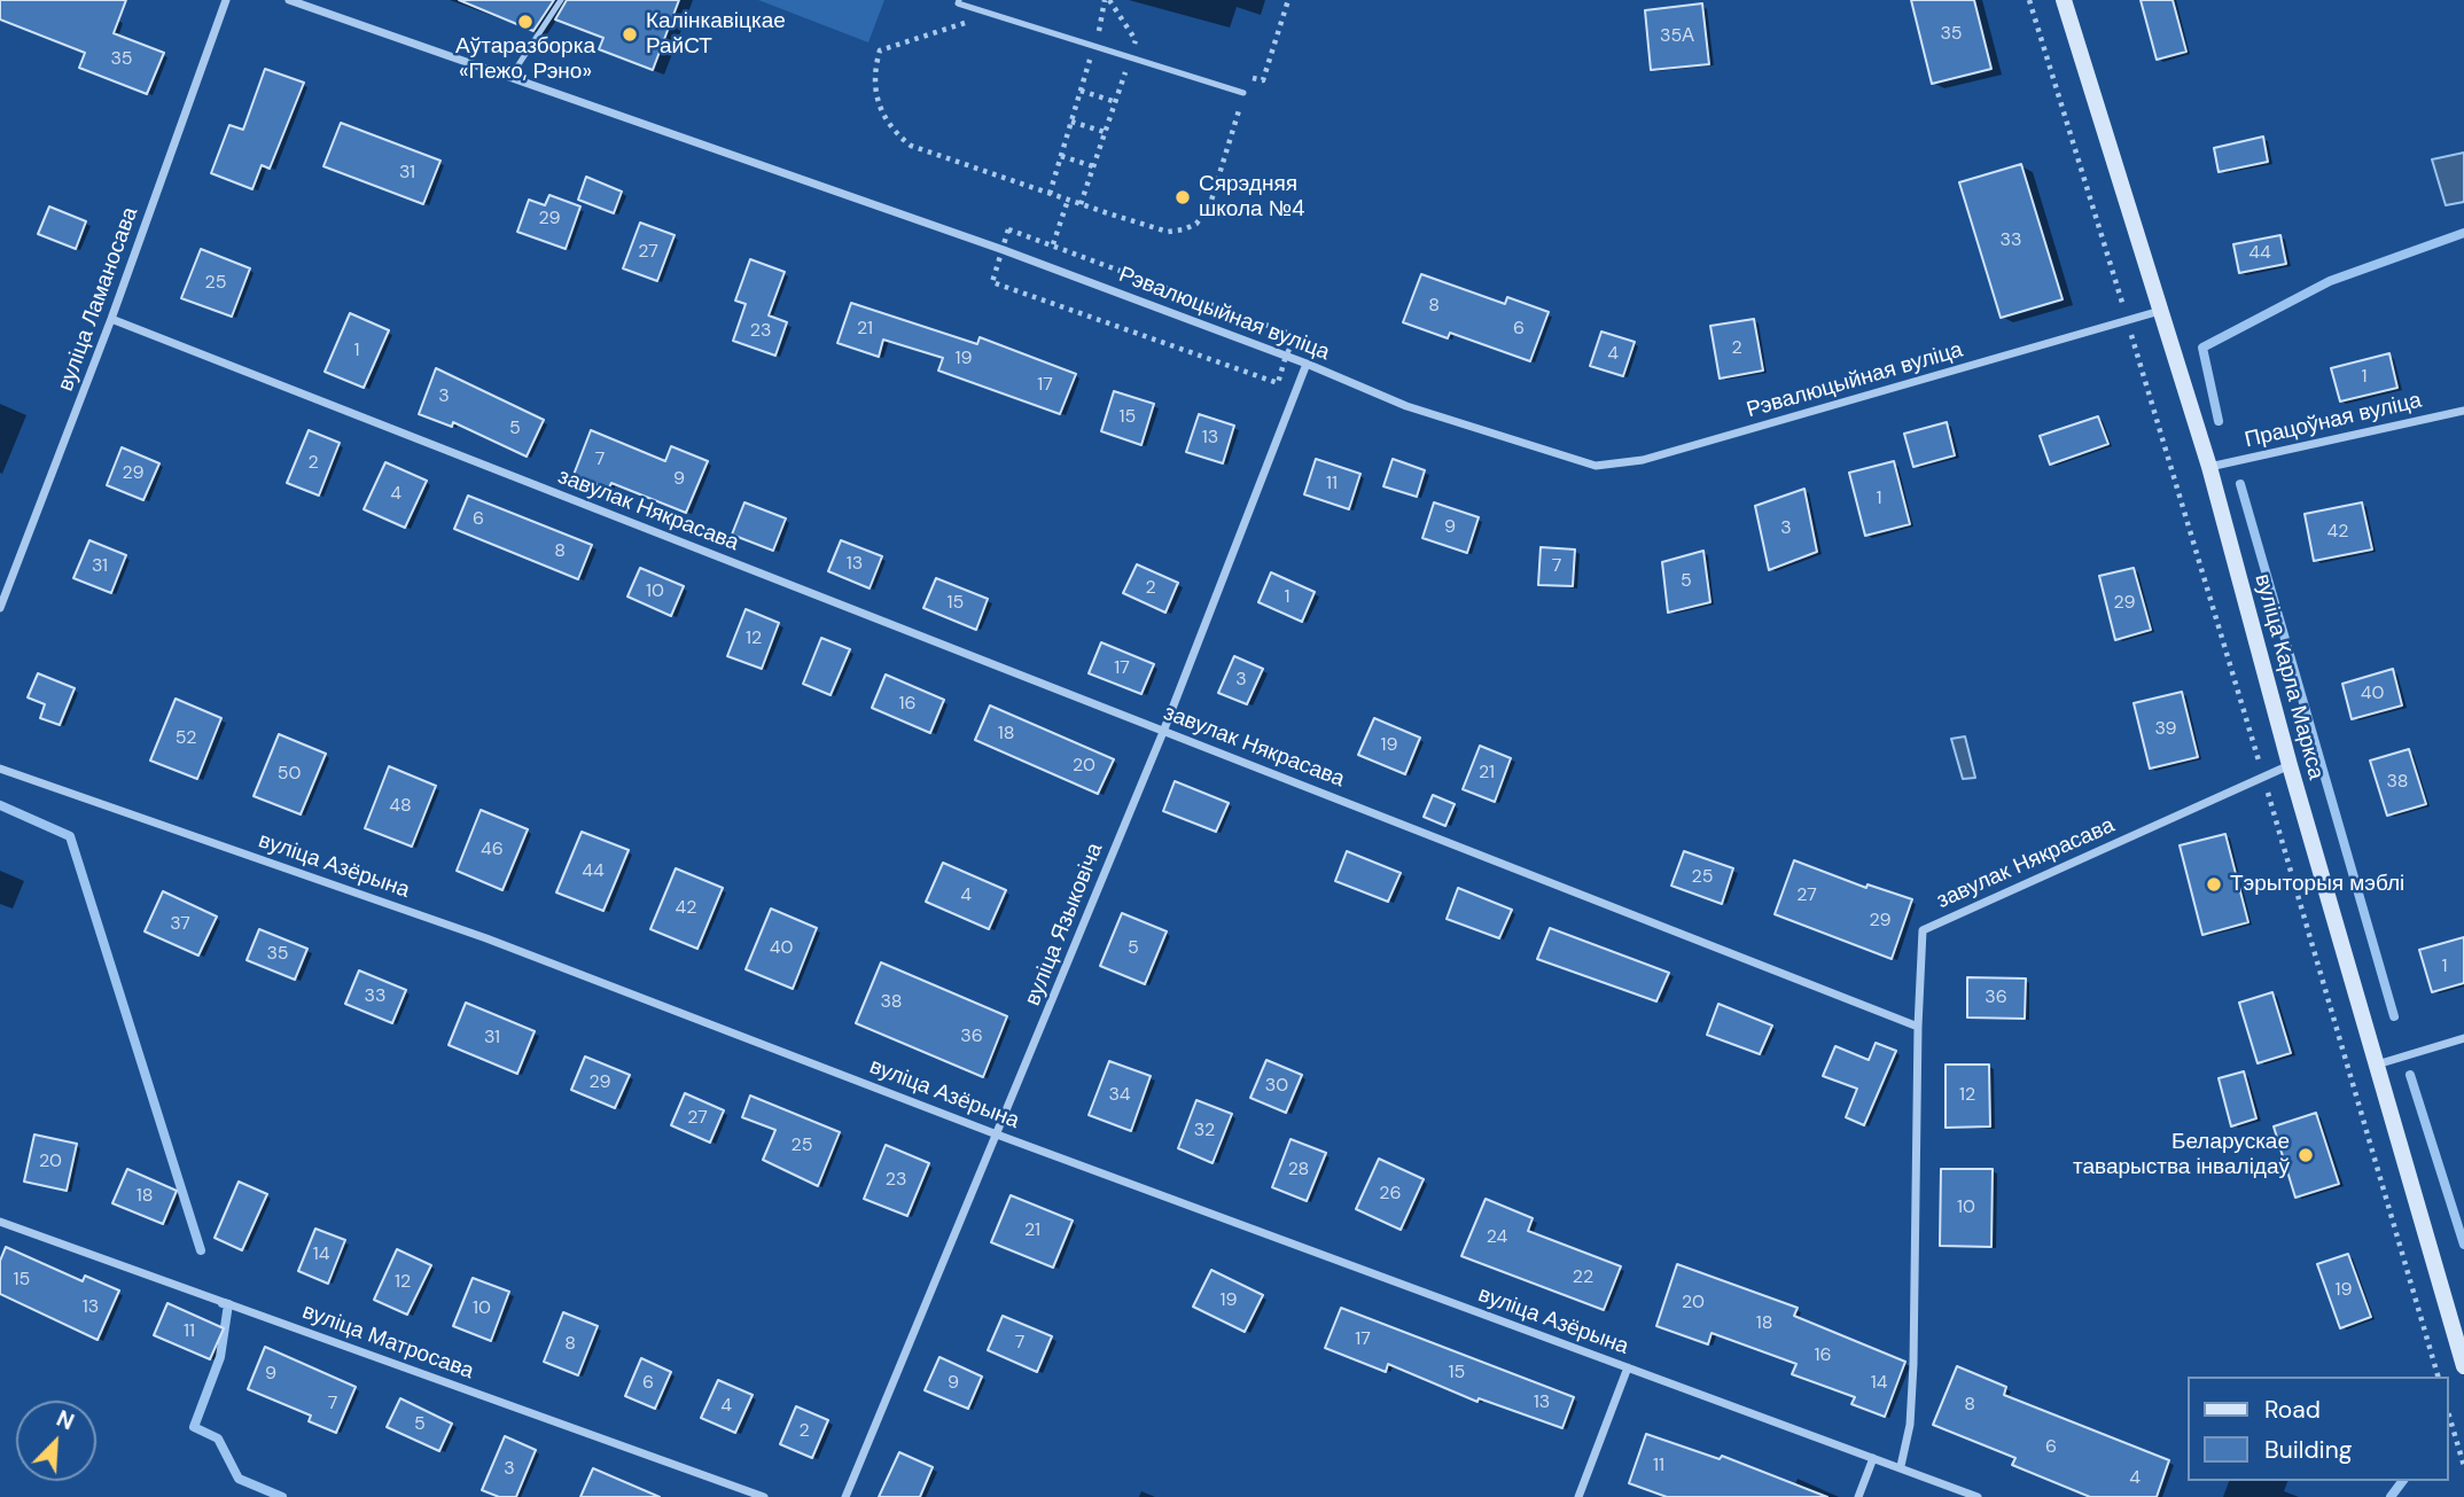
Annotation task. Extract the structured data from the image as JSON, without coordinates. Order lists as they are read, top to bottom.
{
  "streets": {
    "main road": ["вуліца Карла Маркса"],
    "street": [
      "вуліца Ламаносава",
      "Рэвалюцыйная вуліца",
      "Працоўная вуліца",
      "завулак Някрасава",
      "вуліца Азёрына",
      "вуліца Языковіча",
      "вуліца Матросава"
    ]
  },
  "crossings": [
    ["вуліца Ламаносава", "завулак Някрасава"],
    ["Рэвалюцыйная вуліца", "вуліца Карла Маркса"],
    ["Рэвалюцыйная вуліца", "вуліца Языковіча"],
    ["Працоўная вуліца", "вуліца Карла Маркса"],
    ["завулак Някрасава", "вуліца Карла Маркса"],
    ["завулак Някрасава", "вуліца Языковіча"],
    ["вуліца Азёрына", "вуліца Языковіча"]
  ],
  "places": [
    "Аўтаразборка «Пежо, Рэно»",
    "Калінкавіцкае РайСТ",
    "Сярэдняя школа №4",
    "Тэрыторыя мэблі",
    "Беларускае таварыства інвалідаў"
  ],
  "house_numbers": [
    "35",
    "35А",
    "35",
    "31",
    "29",
    "33",
    "27",
    "44",
    "25",
    "8",
    "21",
    "6",
    "23",
    "2",
    "1",
    "4",
    "19",
    "1",
    "17",
    "3",
    "15",
    "5",
    "13",
    "7",
    "2",
    "29",
    "9",
    "11",
    "4",
    "1",
    "6",
    "9",
    "3",
    "42",
    "8",
    "13",
    "31",
    "7",
    "5",
    "2",
    "10",
    "1",
    "15",
    "29",
    "12",
    "17",
    "3",
    "40",
    "16",
    "39",
    "18",
    "52",
    "19",
    "20",
    "21",
    "50",
    "38",
    "48",
    "46",
    "44",
    "25",
    "4",
    "27",
    "42",
    "29",
    "37",
    "40",
    "5",
    "35",
    "1",
    "33",
    "36",
    "38",
    "36",
    "31",
    "29",
    "30",
    "34",
    "12",
    "27",
    "32",
    "25",
    "20",
    "28",
    "23",
    "26",
    "18",
    "10",
    "21",
    "24",
    "14",
    "22",
    "15",
    "12",
    "19",
    "19",
    "20",
    "13",
    "10",
    "18",
    "11",
    "17",
    "7",
    "8",
    "16",
    "15",
    "9",
    "6",
    "9",
    "14",
    "13",
    "7",
    "8",
    "4",
    "5",
    "2",
    "6",
    "11",
    "3",
    "4"
  ],
  "legend": ["Road", "Building"],
  "north": "top right"
}
